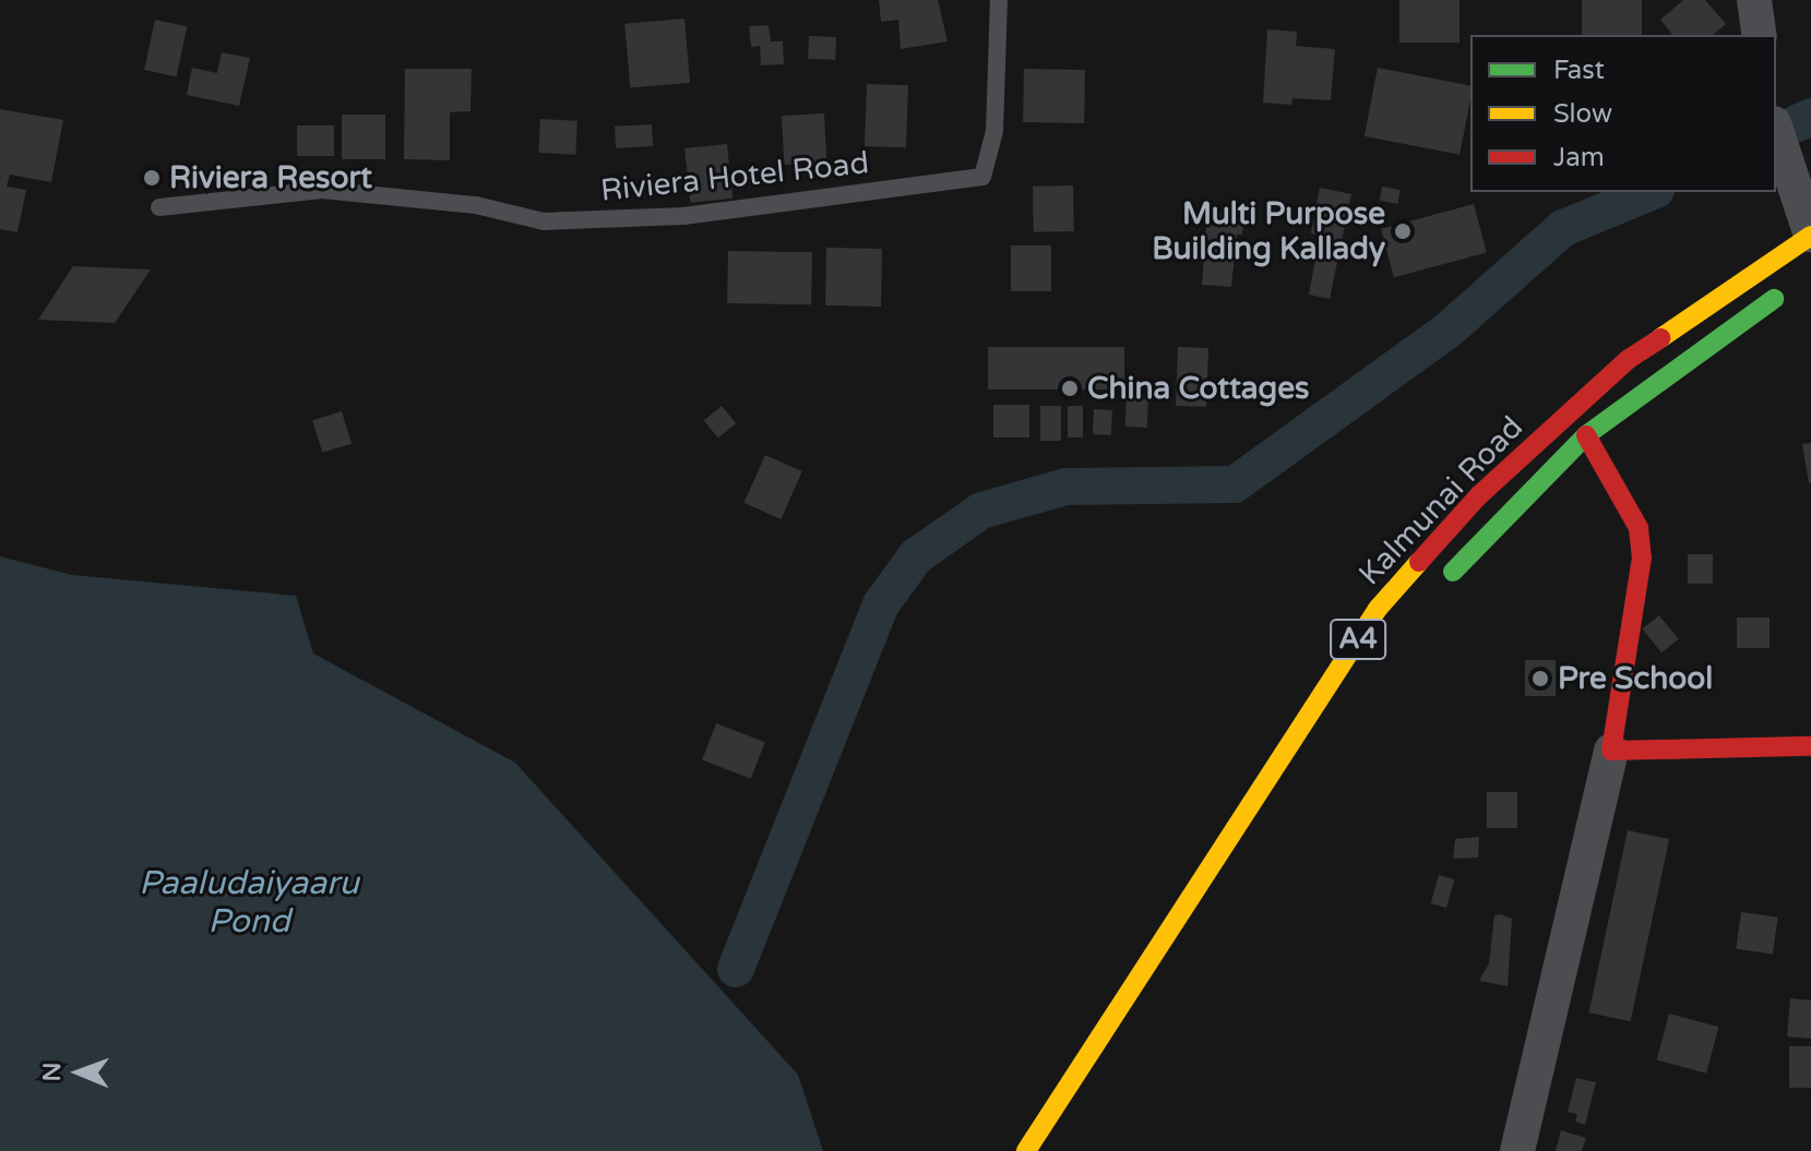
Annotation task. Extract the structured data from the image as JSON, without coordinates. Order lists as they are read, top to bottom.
{
  "streets": {
    "main road": ["Kalmunai Road", "A4"],
    "lane": ["Riviera Hotel Road"]
  },
  "water": ["Paaludaiyaaru Pond"],
  "places": [
    "Riviera Resort",
    "Multi Purpose Building Kallady",
    "China Cottages",
    "Pre School"
  ],
  "legend": ["Fast", "Slow", "Jam"],
  "north": "left"
}
